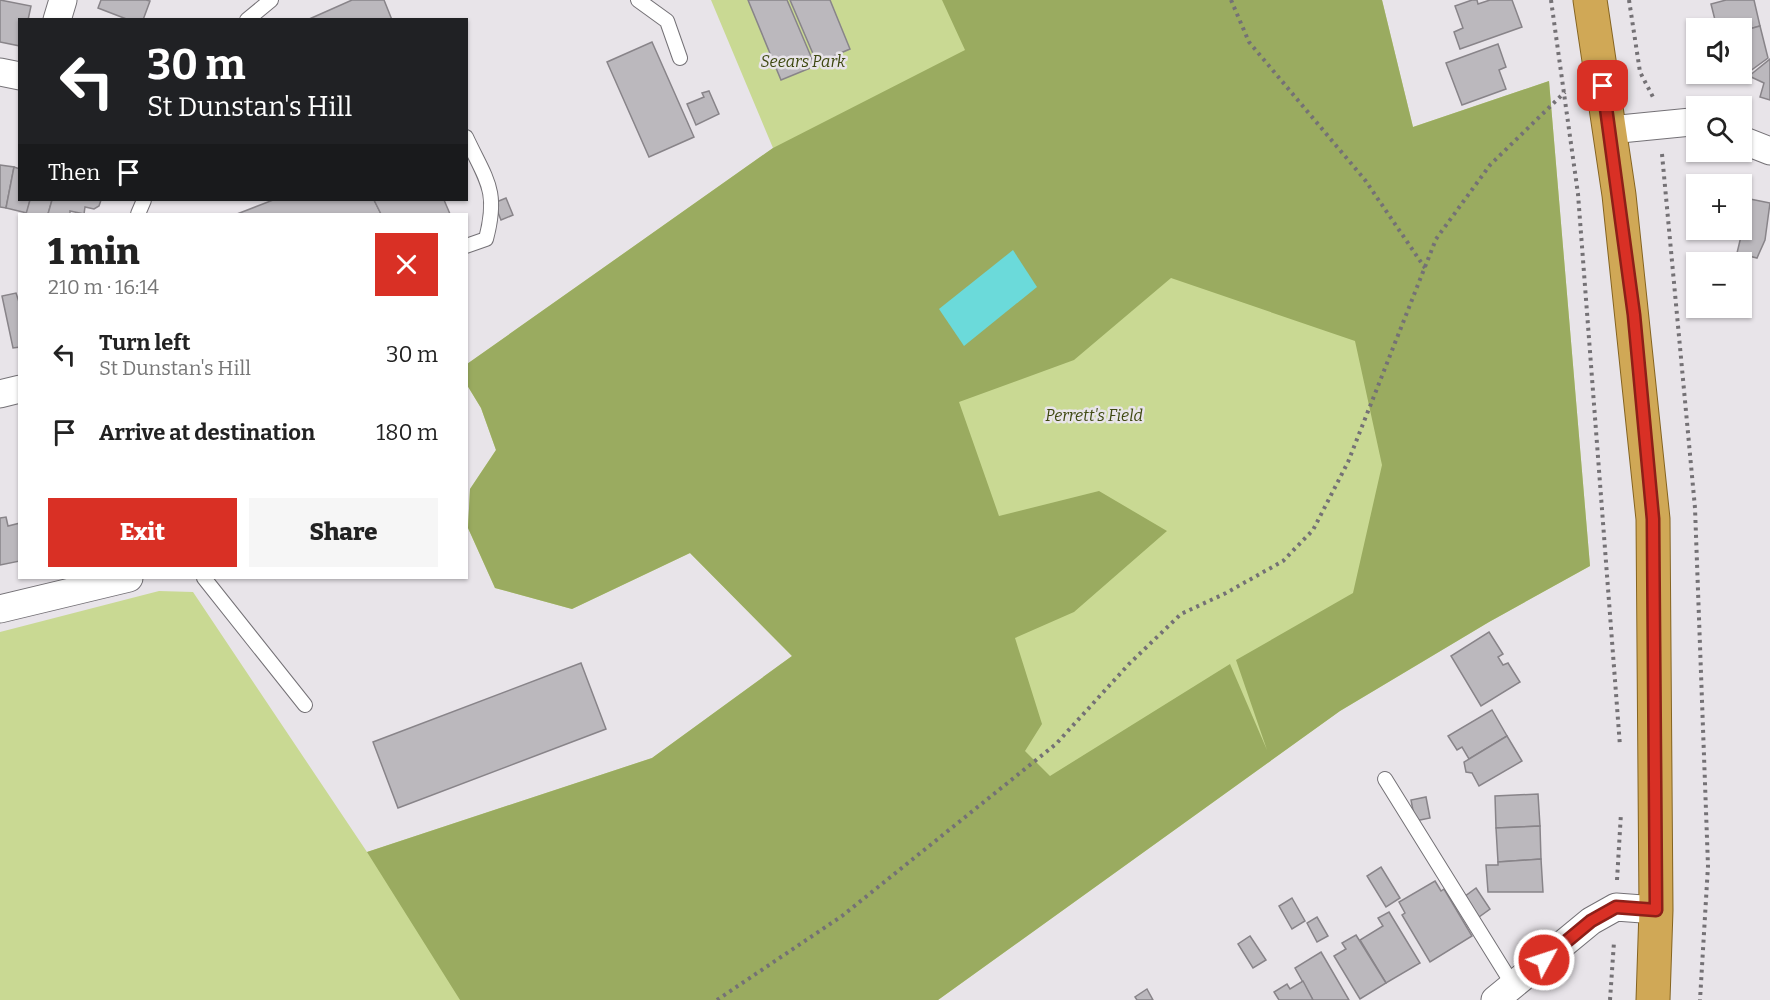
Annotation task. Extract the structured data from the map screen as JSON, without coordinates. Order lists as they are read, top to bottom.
{
  "parks": ["Seears Park", "Perrett's Field"],
  "page": {
    "map_buttons": ["+", "−"],
    "turn": ["30 m", "St Dunstan's Hill"],
    "then": "Then",
    "heading": ["1 min", "210 m · 16:14"],
    "list": [
      {
        "name": "Turn left",
        "note": "St Dunstan's Hill",
        "value": "30 m"
      },
      {
        "name": "Arrive at destination",
        "value": "180 m"
      }
    ],
    "buttons": ["Exit", "Share"]
  }
}
